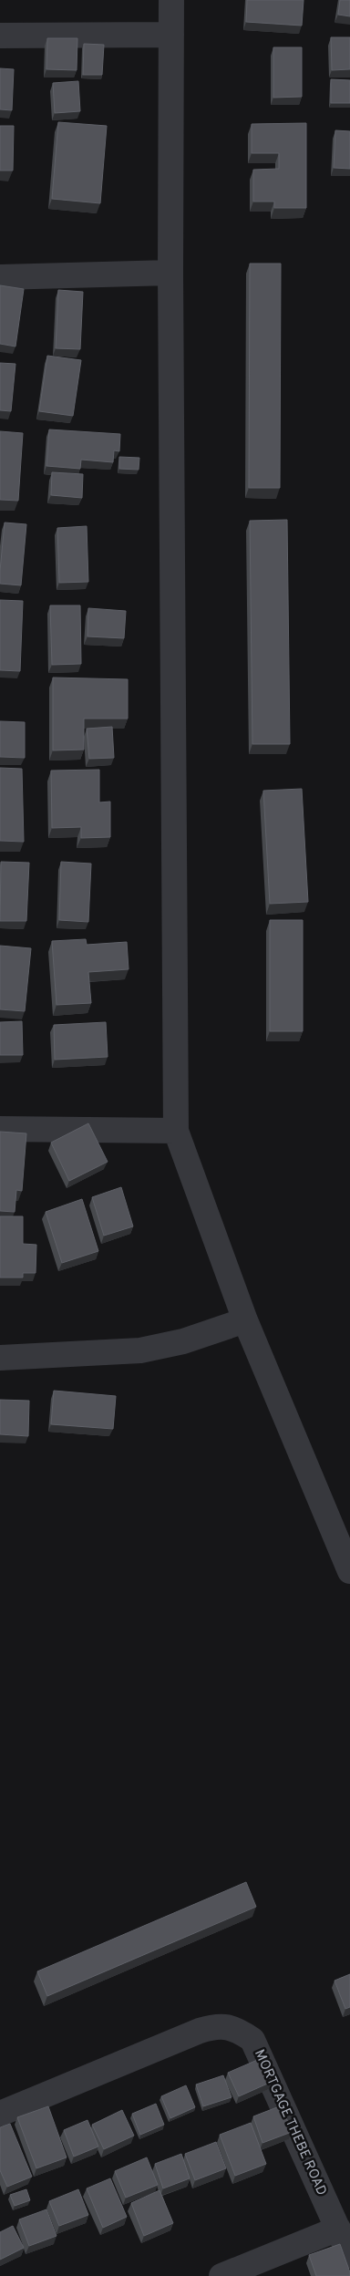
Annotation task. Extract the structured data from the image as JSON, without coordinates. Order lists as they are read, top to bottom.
{
  "streets": {
    "street": ["MORTGAGE THEBE ROAD"]
  }
}
